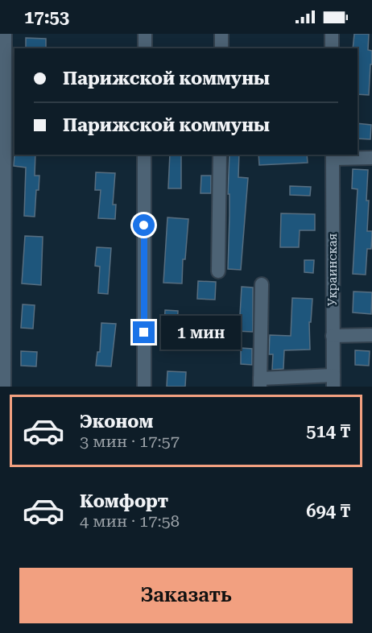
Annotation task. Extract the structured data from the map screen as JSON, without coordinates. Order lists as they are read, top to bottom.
{
  "streets": {
    "street": ["Украинская"]
  },
  "page": {
    "status": "17:53",
    "banner": ["Парижской коммуны", "Парижской коммуны"],
    "bubble": "1 мин",
    "list": [
      {
        "name": "Эконом",
        "note": "3 мин · 17:57",
        "value": "514 ₸"
      },
      {
        "name": "Комфорт",
        "note": "4 мин · 17:58",
        "value": "694 ₸"
      }
    ],
    "buttons": "Заказать"
  }
}
